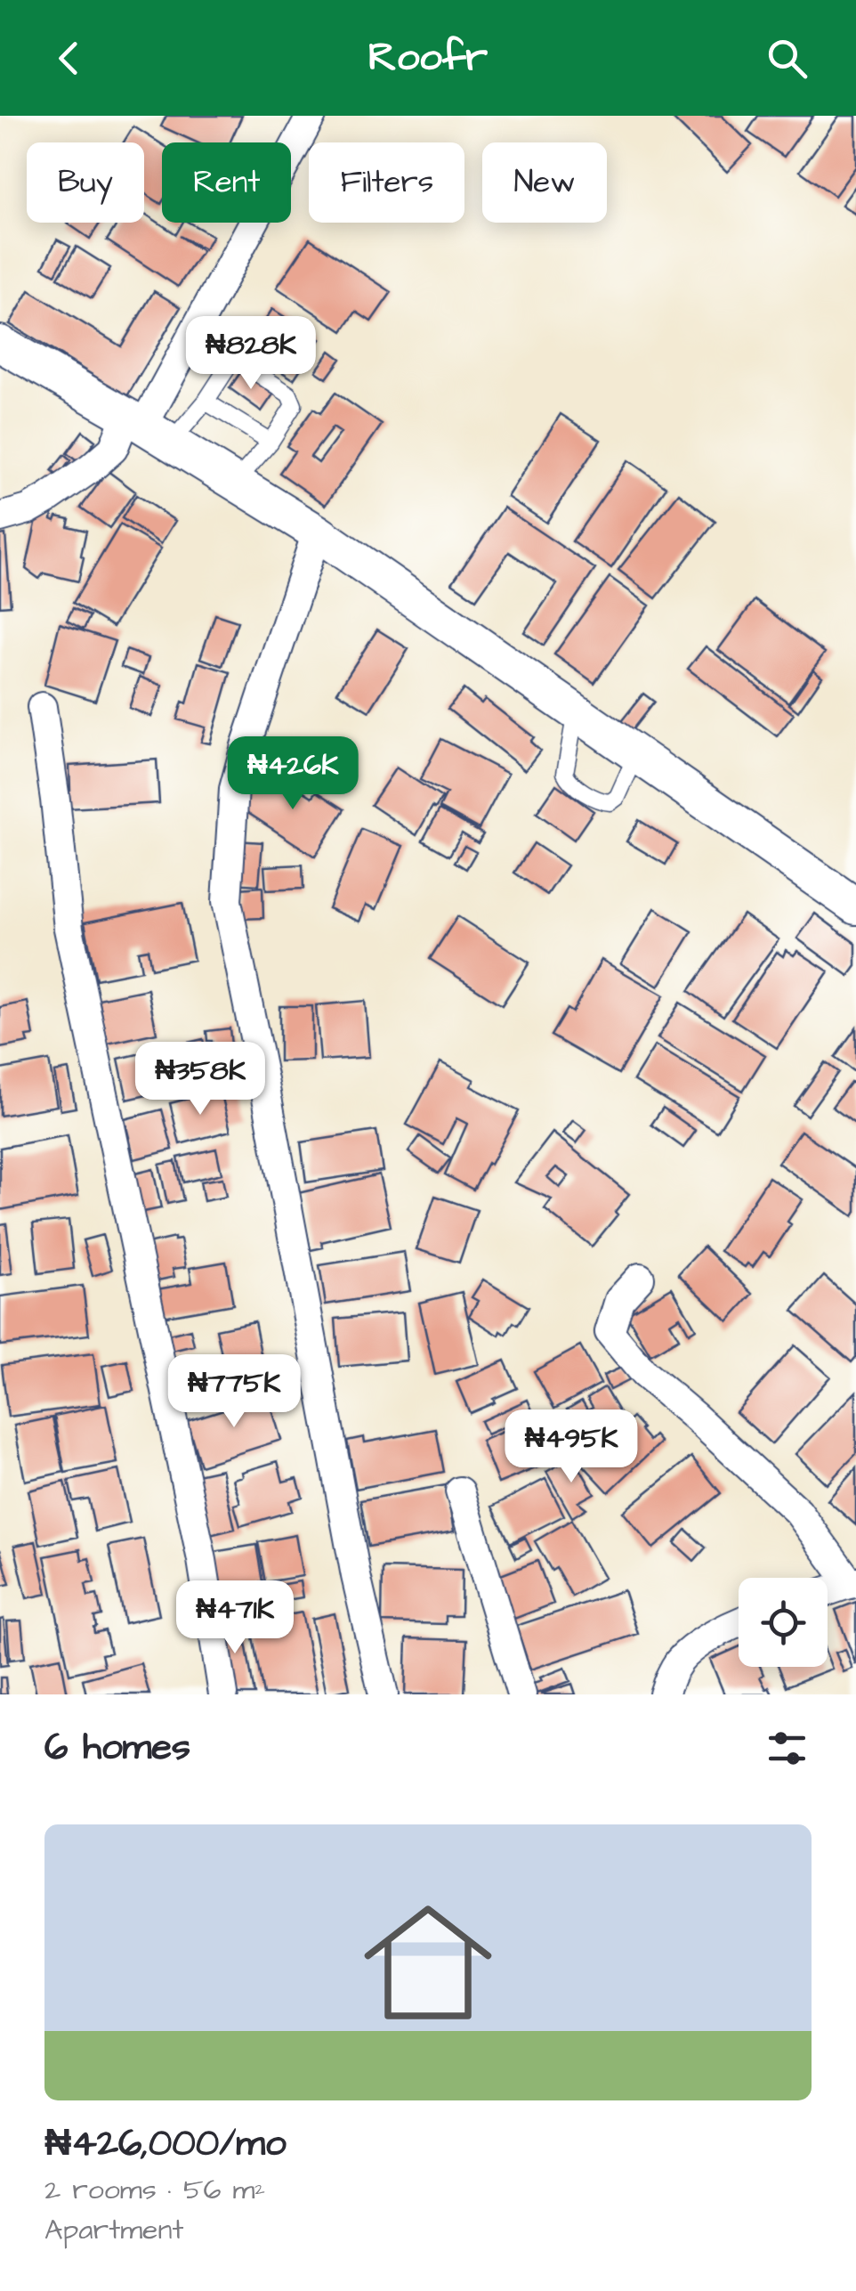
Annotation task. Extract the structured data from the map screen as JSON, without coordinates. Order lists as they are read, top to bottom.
{
  "page": {
    "header": "Roofr",
    "chip": [
      "Buy",
      "Rent",
      "Filters",
      "New"
    ],
    "price": [
      "₦828K",
      "₦426K",
      "₦358K",
      "₦775K",
      "₦495K",
      "₦471K"
    ],
    "heading": "6 homes",
    "list": [
      {
        "name": "₦426,000/mo",
        "note": "2 rooms · 56 m² · Apartment"
      }
    ]
  }
}
